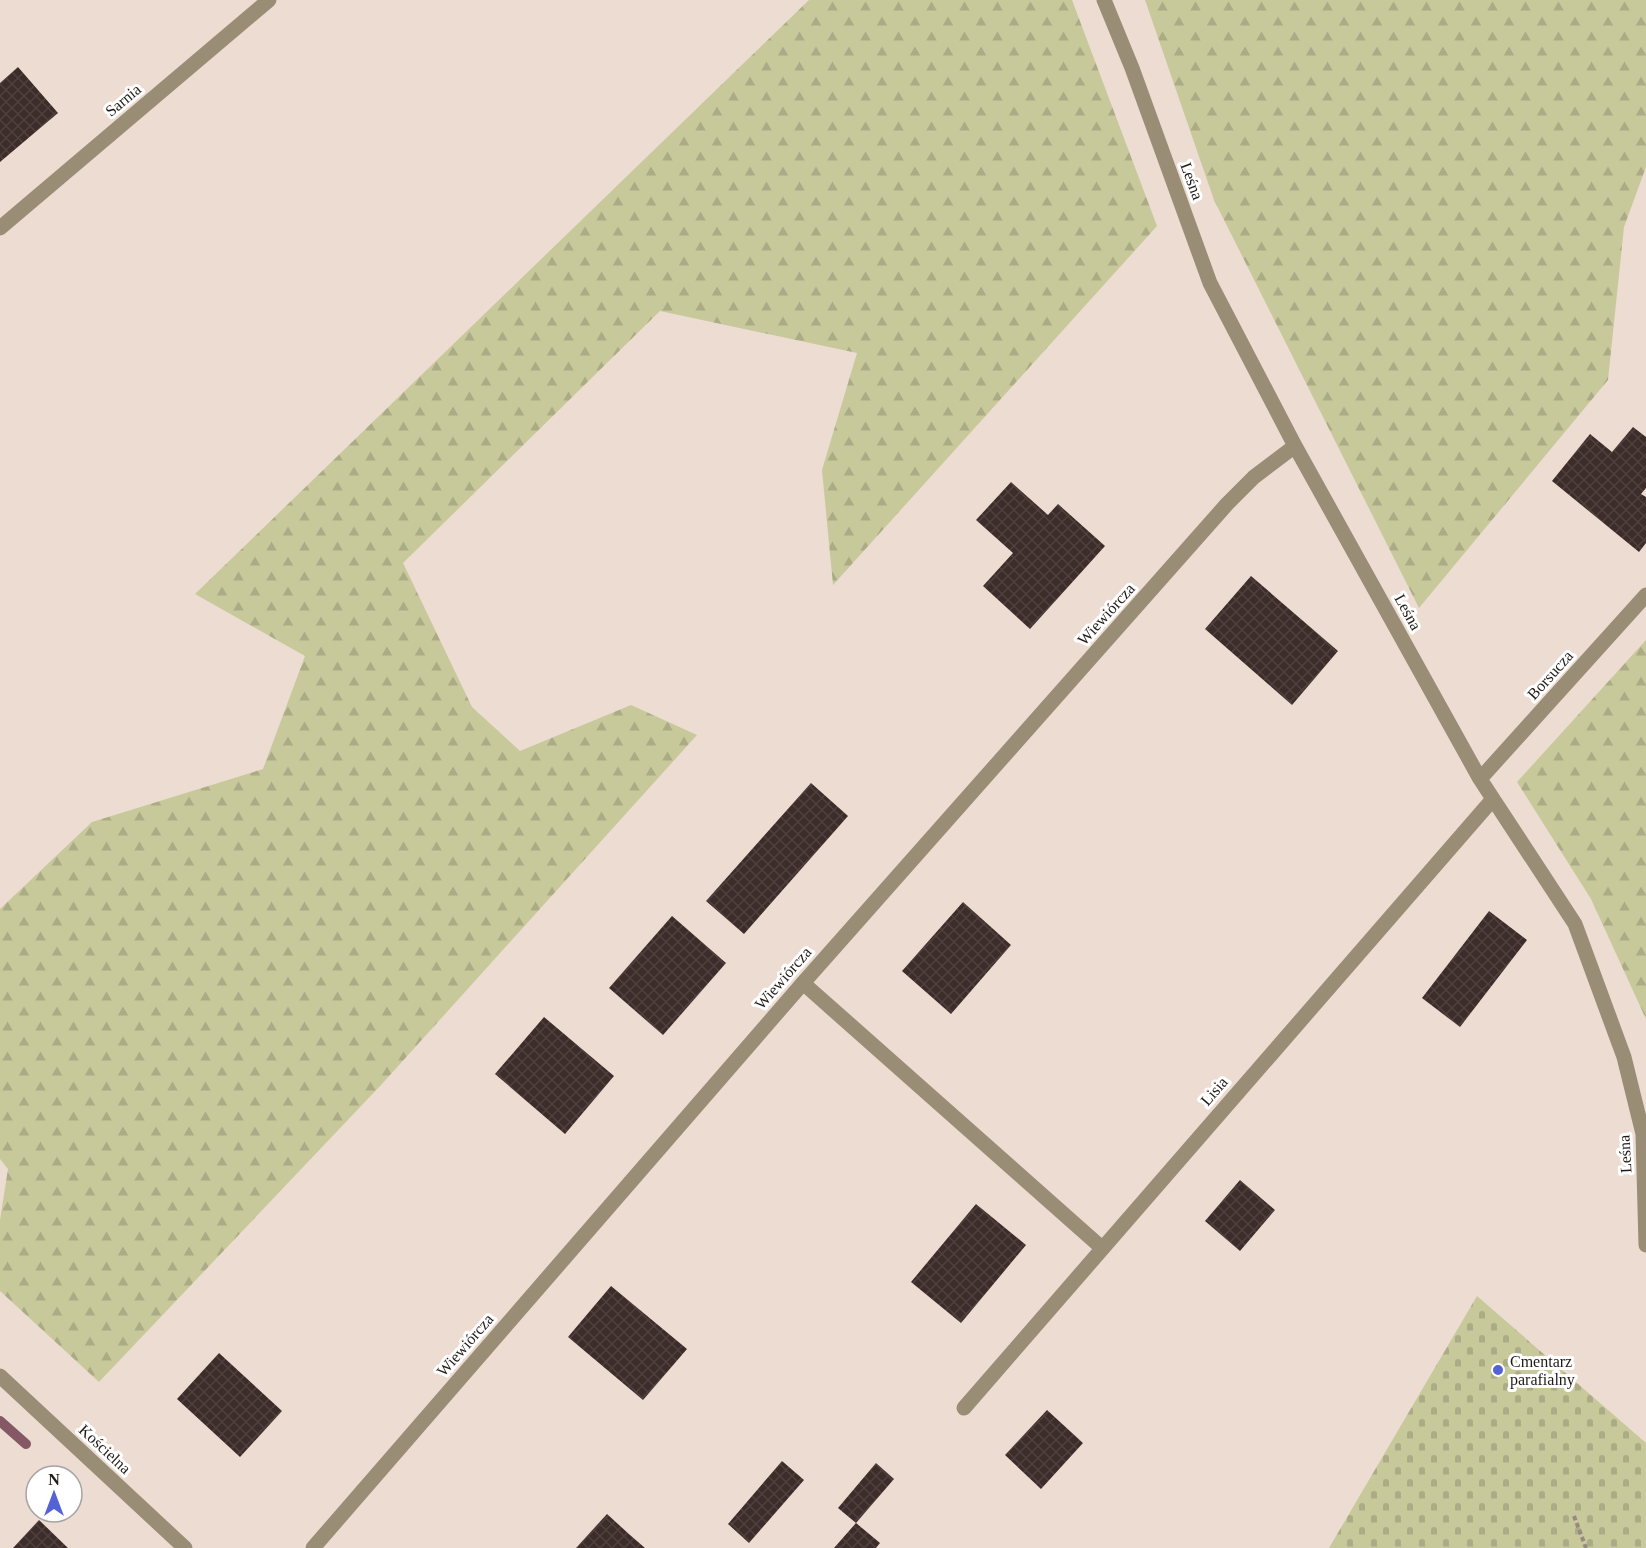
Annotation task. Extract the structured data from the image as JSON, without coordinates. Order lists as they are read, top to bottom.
{
  "streets": {
    "street": [
      "Sarnia",
      "Leśna",
      "Wiewiórcza",
      "Borsucza",
      "Lisia",
      "Kościelna"
    ]
  },
  "crossings": [
    ["Leśna", "Wiewiórcza"],
    ["Leśna", "Borsucza"],
    ["Leśna", "Lisia"]
  ],
  "places": ["Cmentarz parafialny"],
  "north": "top"
}
